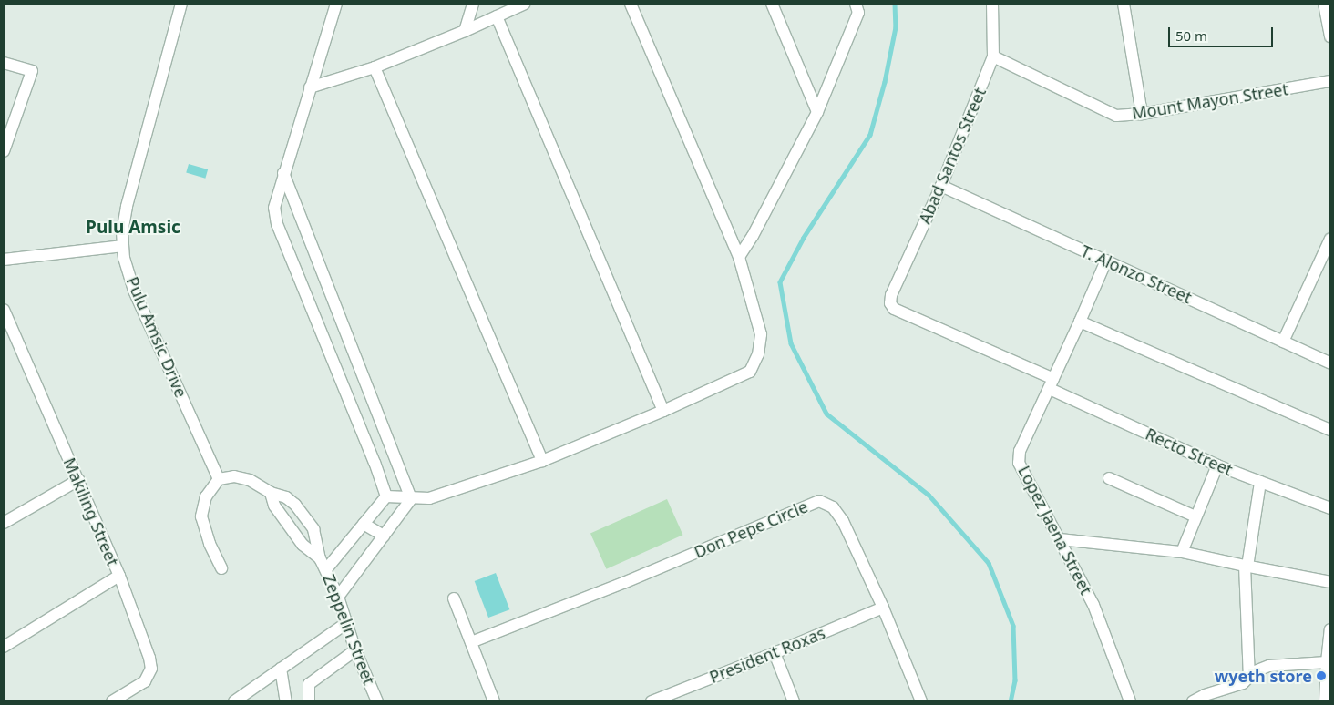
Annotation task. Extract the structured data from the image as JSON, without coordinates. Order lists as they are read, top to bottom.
{
  "streets": {
    "street": [
      "Mount Mayon Street",
      "Abad Santos Street",
      "T. Alonzo Street",
      "Pulu Amsic Drive",
      "Recto Street",
      "Makiling Street",
      "Don Pepe Circle",
      "Lopez Jaena Street",
      "Zeppelin Street",
      "President Roxas"
    ]
  },
  "crossings": [
    ["Mount Mayon Street", "Abad Santos Street"],
    ["Abad Santos Street", "T. Alonzo Street"],
    ["Abad Santos Street", "Recto Street"],
    ["T. Alonzo Street", "Lopez Jaena Street"],
    ["Recto Street", "Lopez Jaena Street"],
    ["Don Pepe Circle", "President Roxas"]
  ],
  "districts": ["Pulu Amsic"],
  "places": ["wyeth store"],
  "scale_bar": "50 m"
}
